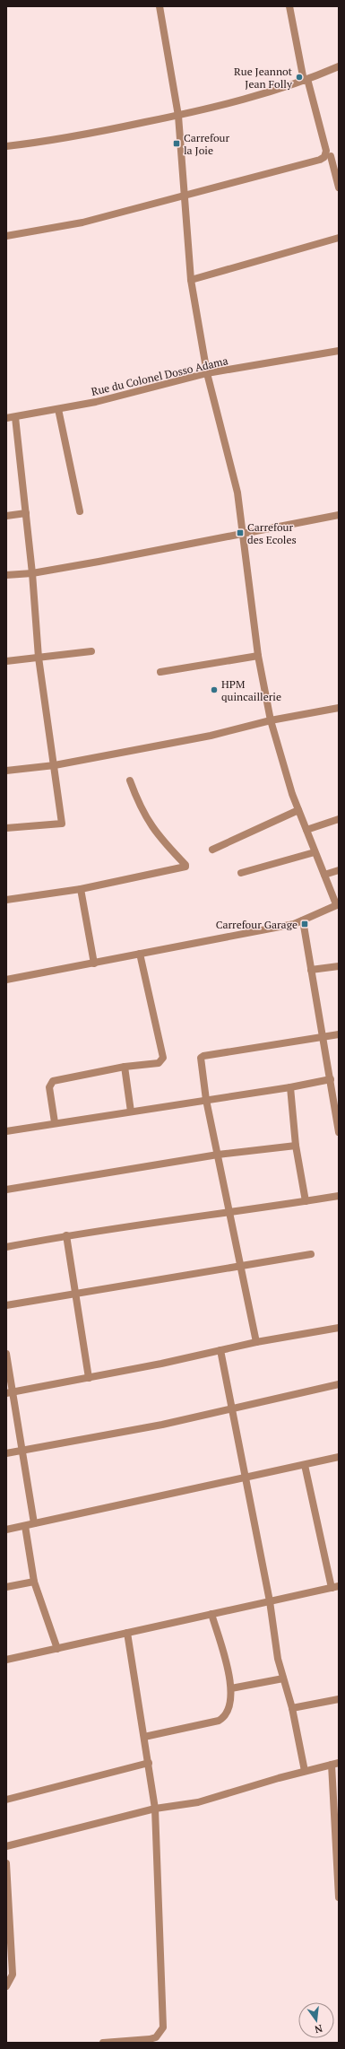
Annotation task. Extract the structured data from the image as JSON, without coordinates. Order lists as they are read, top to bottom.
{
  "streets": {
    "street": ["Rue du Colonel Dosso Adama"]
  },
  "places": {
    "other": ["Rue Jeannot Jean Folly", "HPM quincaillerie"],
    "transit": ["Carrefour la Joie", "Carrefour des Ecoles", "Carrefour Garage"]
  },
  "north": "bottom"
}
